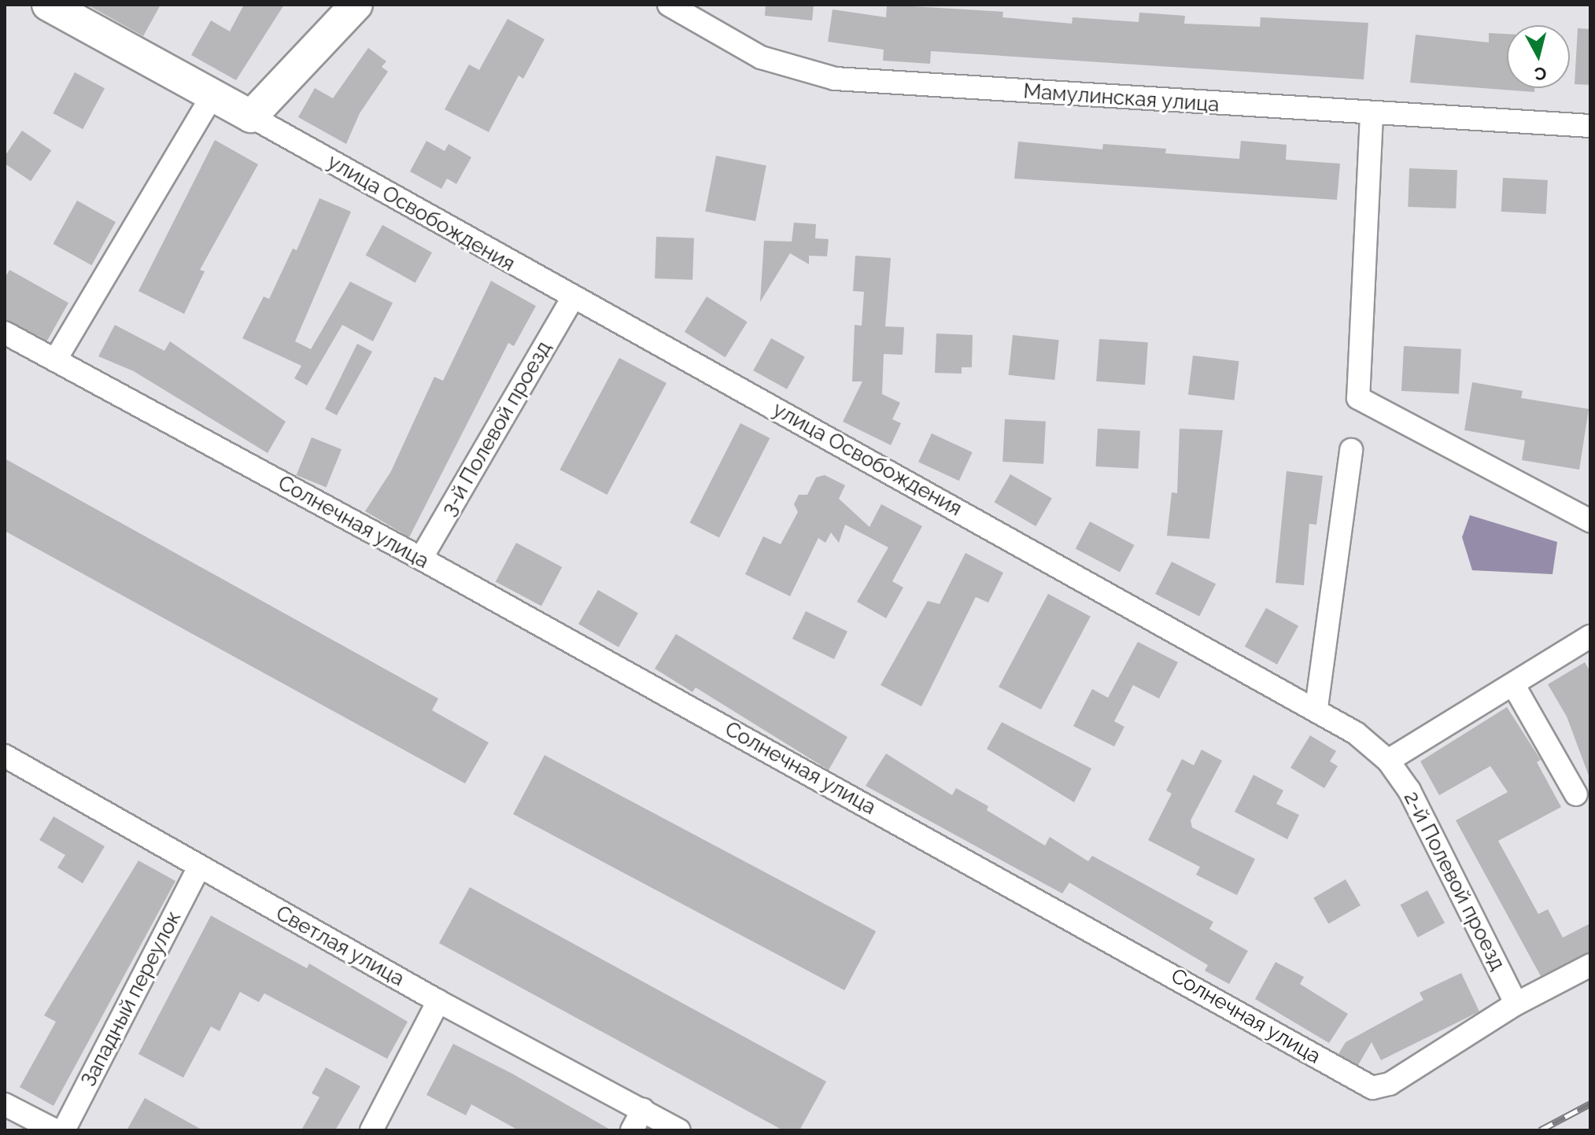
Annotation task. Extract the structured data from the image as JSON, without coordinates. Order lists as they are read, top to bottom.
{
  "streets": {
    "street": [
      "Мамулинская улица",
      "улица Освобождения",
      "3-й Полевой проезд",
      "Солнечная улица",
      "2-й Полевой проезд",
      "Светлая улица",
      "Западный переулок"
    ]
  },
  "crossings": [
    ["улица Освобождения", "3-й Полевой проезд"],
    ["улица Освобождения", "2-й Полевой проезд"],
    ["3-й Полевой проезд", "Солнечная улица"],
    ["Солнечная улица", "2-й Полевой проезд"],
    ["Светлая улица", "Западный переулок"]
  ],
  "north": "bottom"
}
